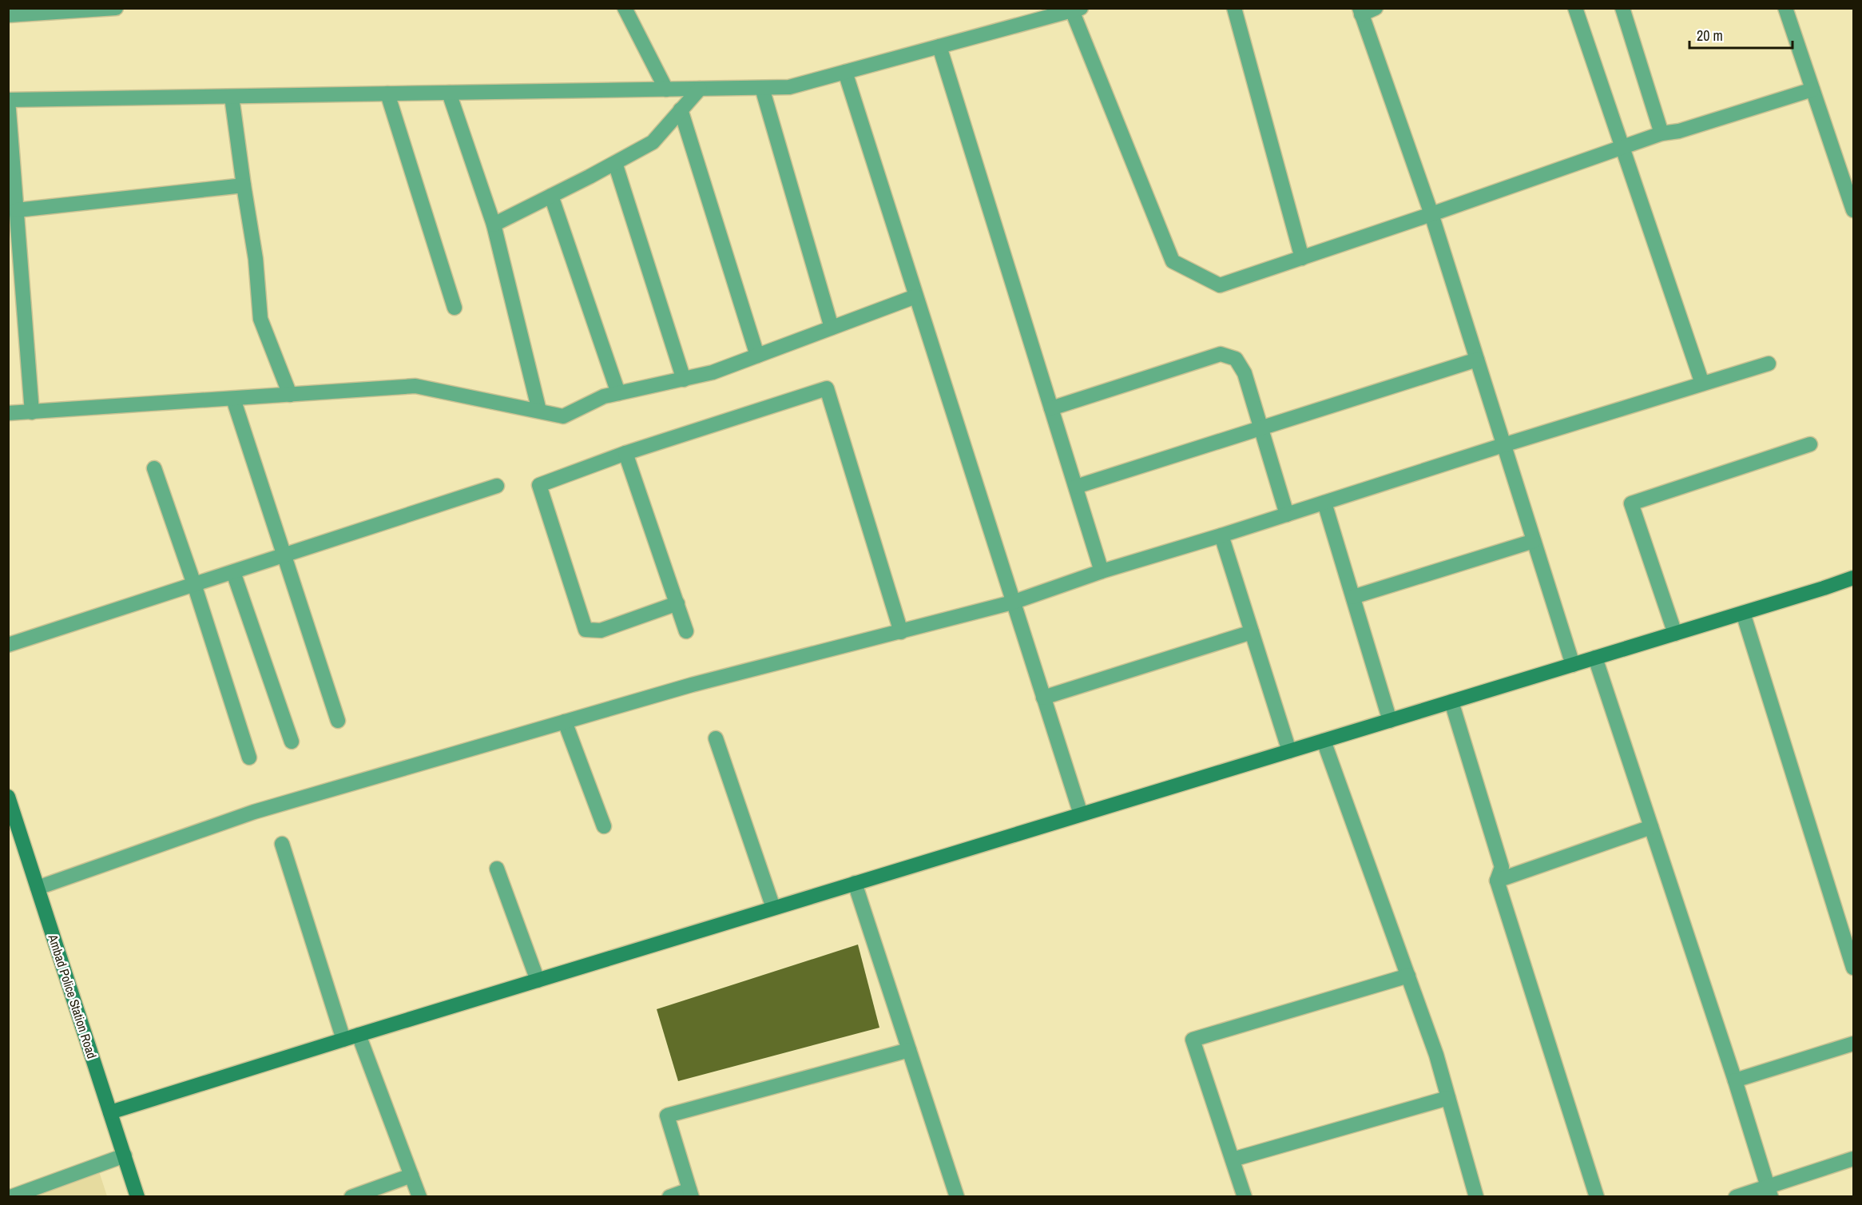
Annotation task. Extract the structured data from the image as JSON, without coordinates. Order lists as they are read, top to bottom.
{
  "streets": {
    "street": ["Ambad Police Station Road"]
  },
  "scale_bar": "20 m"
}
